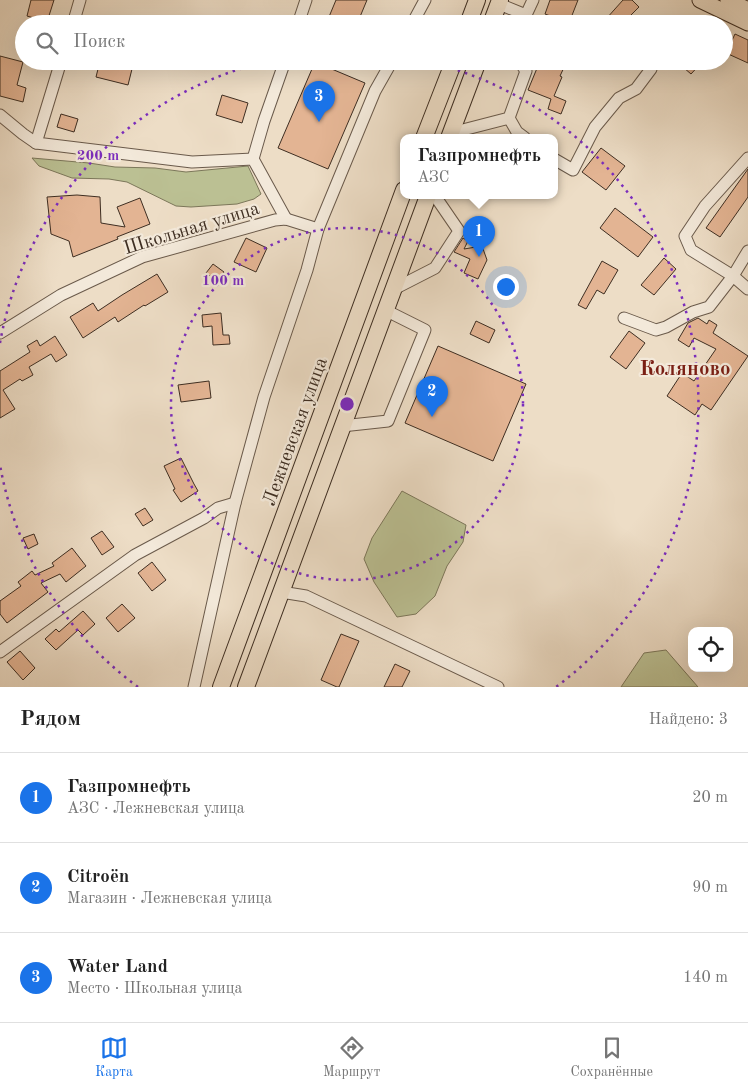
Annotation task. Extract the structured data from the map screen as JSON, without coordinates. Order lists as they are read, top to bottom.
{
  "streets": {
    "highway": ["Лежневская улица"],
    "street": ["Школьная улица"]
  },
  "districts": ["Коляново"],
  "page": {
    "search": "Поиск",
    "pins": ["3", "1", "2"],
    "popup": ["Газпромнефть", "АЗС"],
    "heading": ["Рядом", "Найдено: 3"],
    "list": [
      {
        "mark": "1",
        "name": "Газпромнефть",
        "note": "АЗС · Лежневская улица",
        "value": "20 m"
      },
      {
        "mark": "2",
        "name": "Citroën",
        "note": "Магазин · Лежневская улица",
        "value": "90 m"
      },
      {
        "mark": "3",
        "name": "Water Land",
        "note": "Место · Школьная улица",
        "value": "140 m"
      }
    ],
    "nav": ["Карта", "Маршрут", "Сохранённые"]
  },
  "rings": ["200 m", "100 m"]
}
